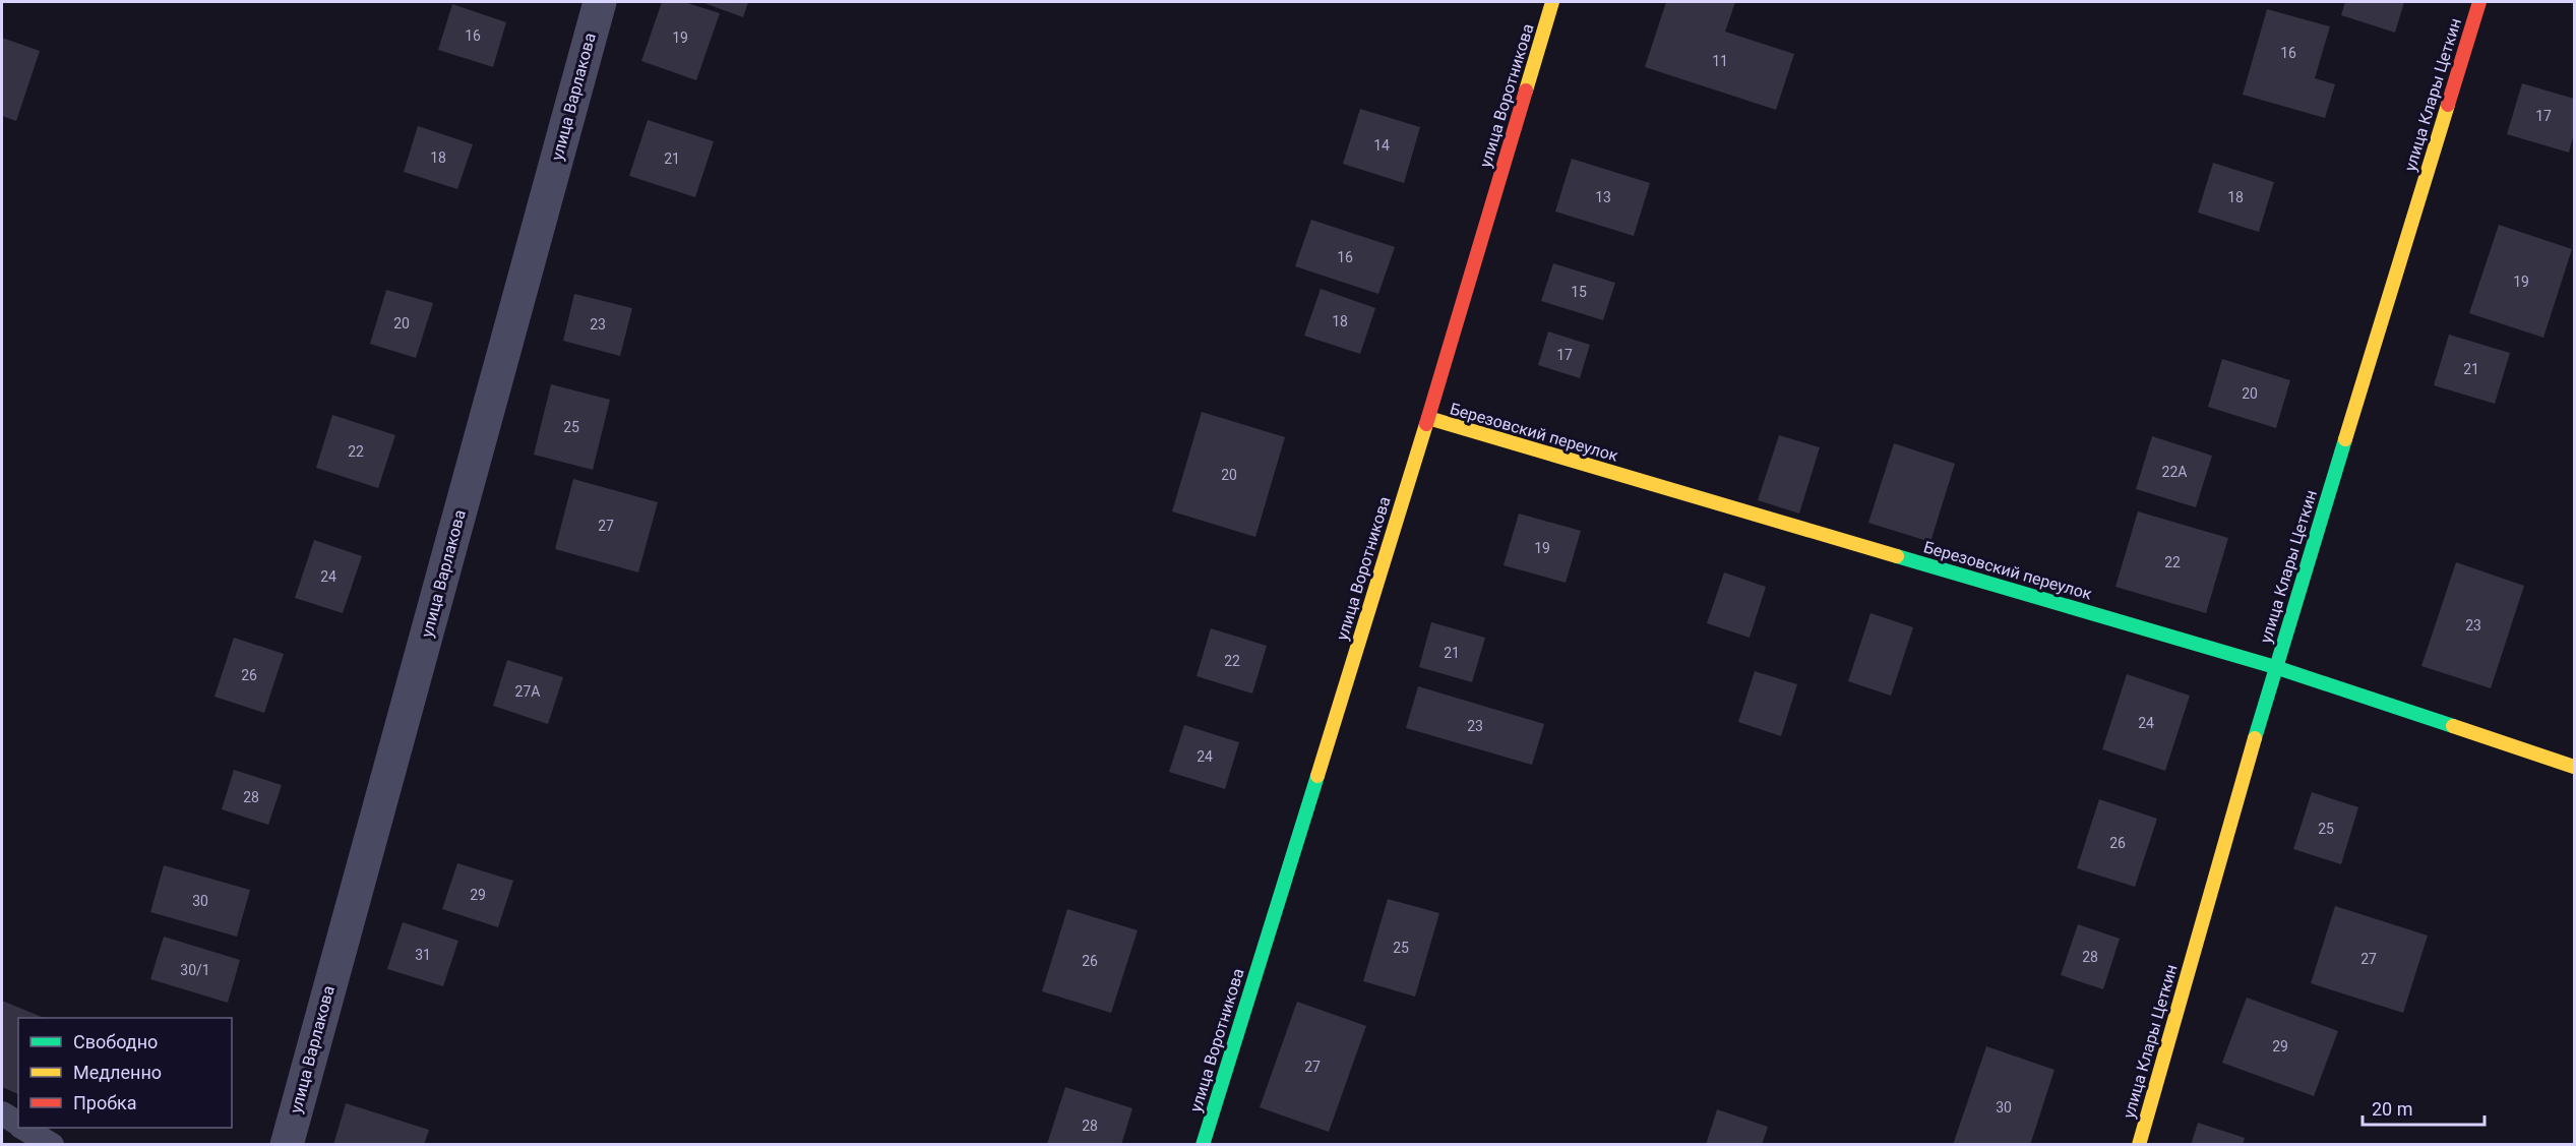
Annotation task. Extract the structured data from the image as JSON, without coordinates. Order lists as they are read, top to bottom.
{
  "streets": {
    "street": [
      "улица Клары Цеткин",
      "улица Воротникова",
      "улица Варлакова",
      "Березовский переулок"
    ]
  },
  "crossings": [
    ["улица Клары Цеткин", "Березовский переулок"],
    ["улица Воротникова", "Березовский переулок"]
  ],
  "house_numbers": [
    "16",
    "19",
    "16",
    "11",
    "17",
    "14",
    "18",
    "21",
    "13",
    "18",
    "16",
    "19",
    "15",
    "18",
    "20",
    "23",
    "17",
    "21",
    "20",
    "25",
    "22",
    "22А",
    "20",
    "27",
    "19",
    "22",
    "24",
    "23",
    "21",
    "22",
    "26",
    "27А",
    "24",
    "23",
    "24",
    "28",
    "25",
    "26",
    "29",
    "30",
    "25",
    "31",
    "28",
    "27",
    "26",
    "30/1",
    "29",
    "27",
    "30",
    "28"
  ],
  "legend": ["Свободно", "Медленно", "Пробка"],
  "scale_bar": "20 m"
}
